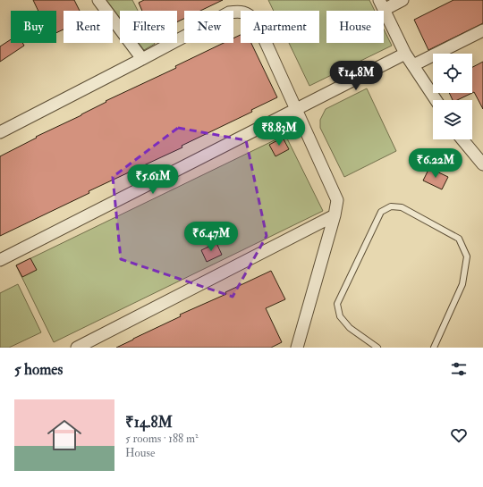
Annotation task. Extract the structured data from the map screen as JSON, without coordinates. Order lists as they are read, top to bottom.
{
  "page": {
    "chip": [
      "Buy",
      "Rent",
      "Filters",
      "New",
      "Apartment",
      "House"
    ],
    "price": [
      "₹14.8M",
      "₹8.83M",
      "₹6.22M",
      "₹5.61M",
      "₹6.47M"
    ],
    "heading": "5 homes",
    "list": [
      {
        "name": "₹14.8M",
        "note": "5 rooms · 188 m² · House"
      }
    ]
  }
}
